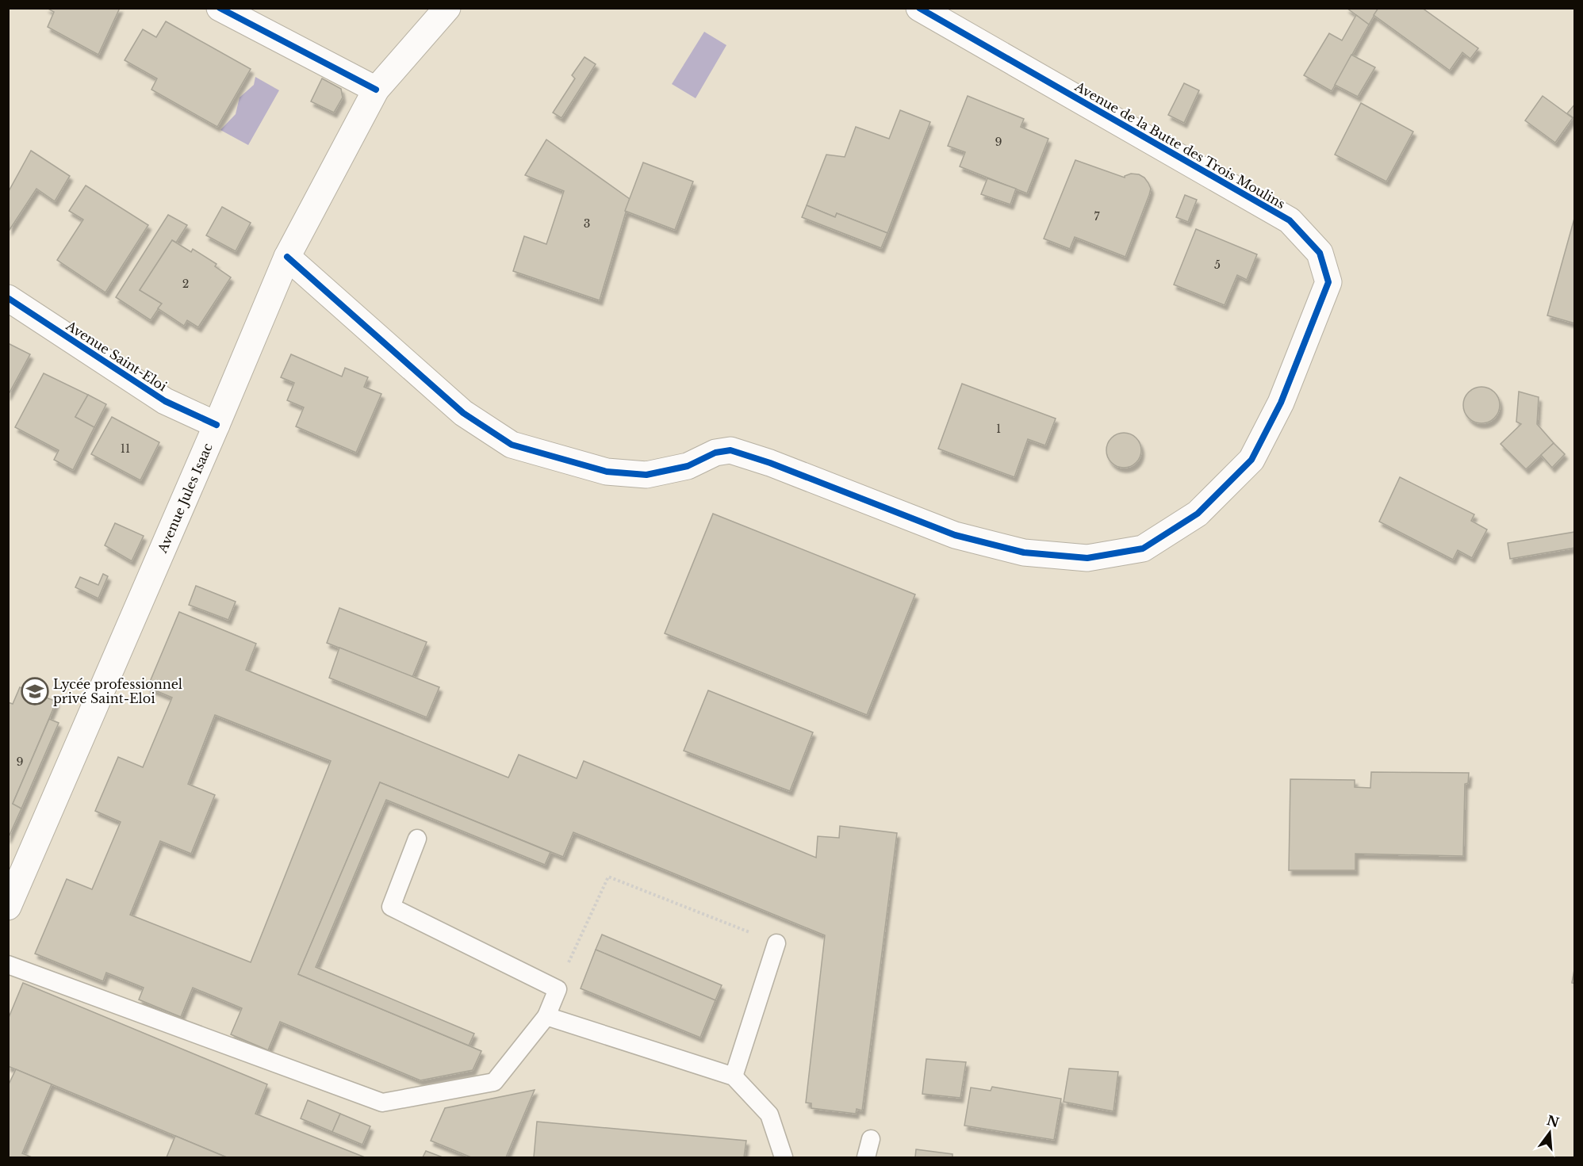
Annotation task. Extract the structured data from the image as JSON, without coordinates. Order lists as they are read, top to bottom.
{
  "streets": {
    "street": ["Avenue de la Butte des Trois Moulins", "Avenue Saint-Eloi", "Avenue Jules Isaac"]
  },
  "crossings": [
    ["Avenue de la Butte des Trois Moulins", "Avenue Jules Isaac"],
    ["Avenue Saint-Eloi", "Avenue Jules Isaac"]
  ],
  "places": {
    "school or university": ["Lycée professionnel privé Saint-Eloi"]
  },
  "house_numbers": [
    "9",
    "7",
    "3",
    "5",
    "2",
    "1",
    "11",
    "9"
  ],
  "north": "top"
}
